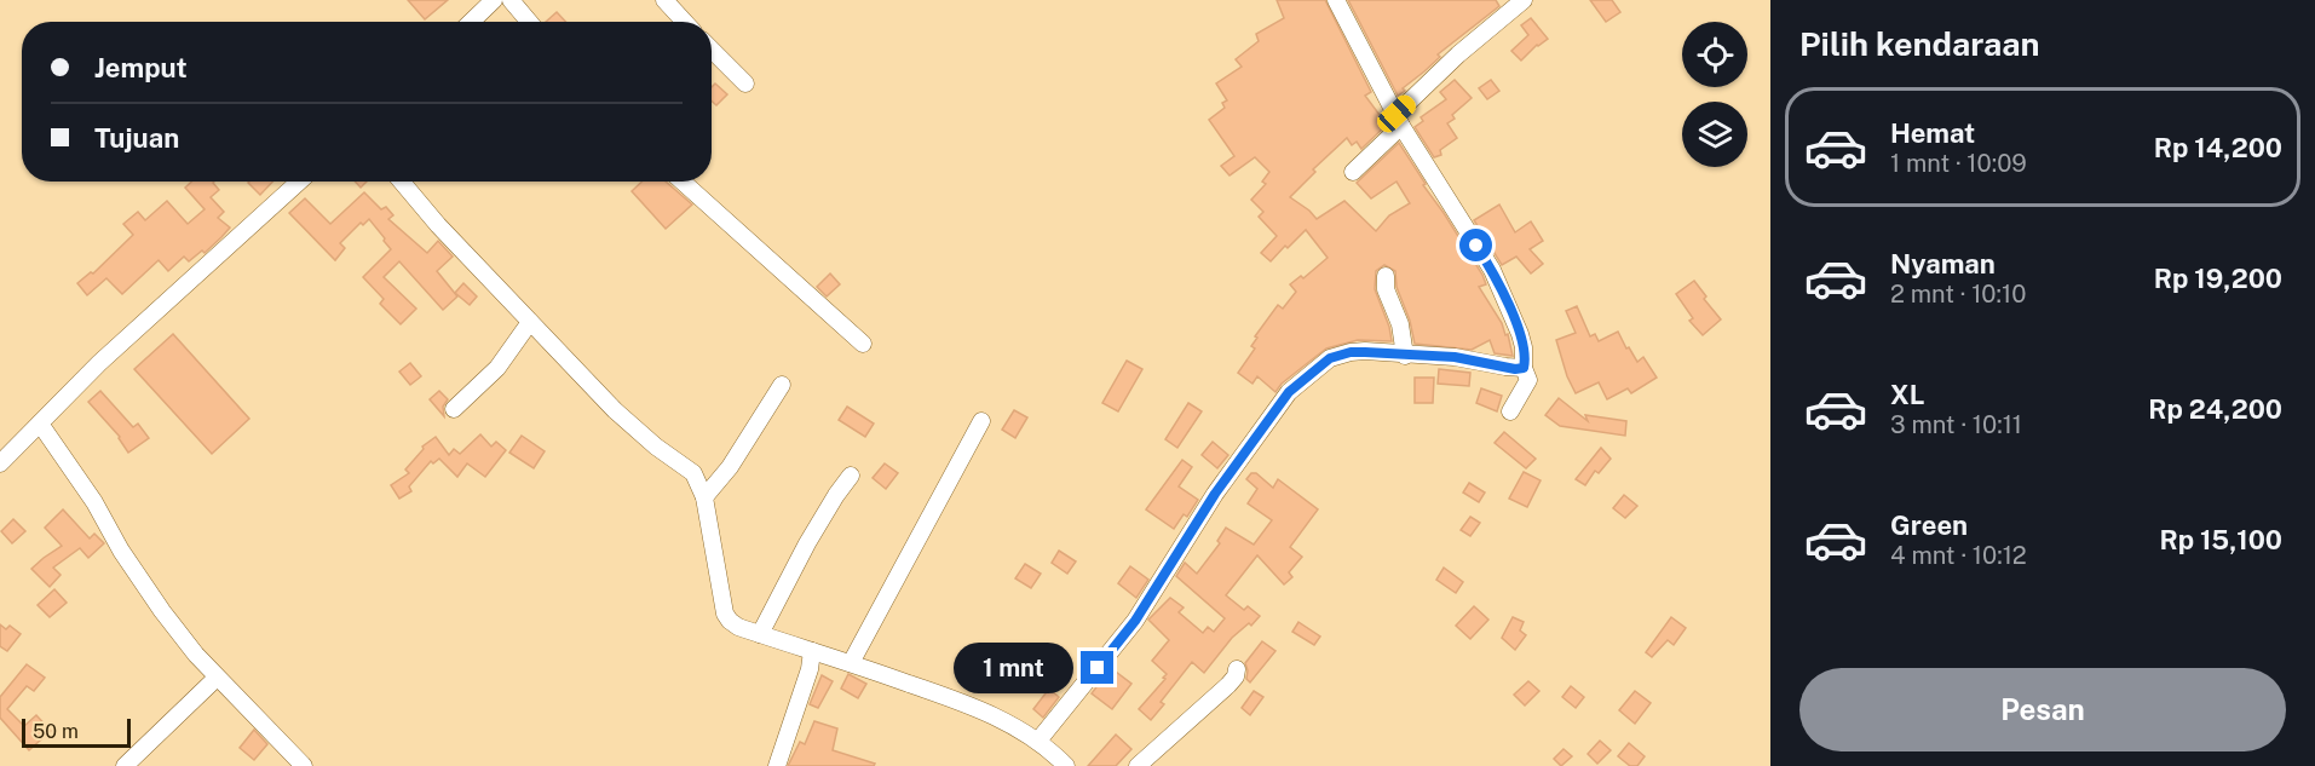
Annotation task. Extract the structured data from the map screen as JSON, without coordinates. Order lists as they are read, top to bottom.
{
  "scale_bar": "50 m",
  "page": {
    "heading": "Pilih kendaraan",
    "banner": ["Jemput", "Tujuan"],
    "list": [
      {
        "name": "Hemat",
        "note": "1 mnt · 10:09",
        "value": "Rp 14,200"
      },
      {
        "name": "Nyaman",
        "note": "2 mnt · 10:10",
        "value": "Rp 19,200"
      },
      {
        "name": "XL",
        "note": "3 mnt · 10:11",
        "value": "Rp 24,200"
      },
      {
        "name": "Green",
        "note": "4 mnt · 10:12",
        "value": "Rp 15,100"
      }
    ],
    "bubble": "1 mnt",
    "buttons": "Pesan",
    "scale": "50 m"
  }
}
